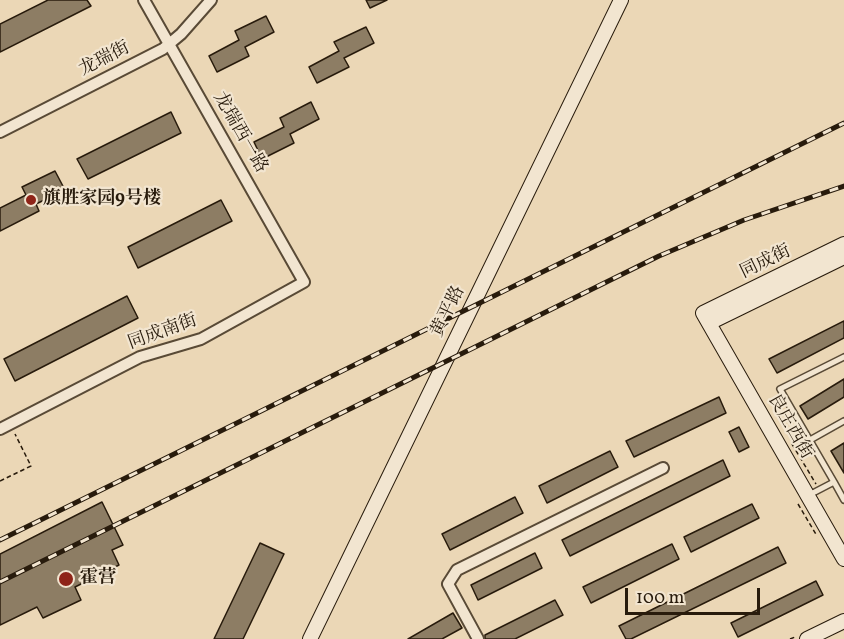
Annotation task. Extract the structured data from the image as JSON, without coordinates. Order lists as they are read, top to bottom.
{
  "streets": {
    "main road": ["同成街", "黄平路", "良庄西街"],
    "street": ["龙瑞街", "龙瑞西一路", "同成南街"]
  },
  "crossings": [
    ["龙瑞街", "龙瑞西一路"],
    ["龙瑞西一路", "同成南街"],
    ["同成街", "良庄西街"]
  ],
  "places": ["旗胜家园9号楼", "霍营"],
  "scale_bar": "100 m"
}
